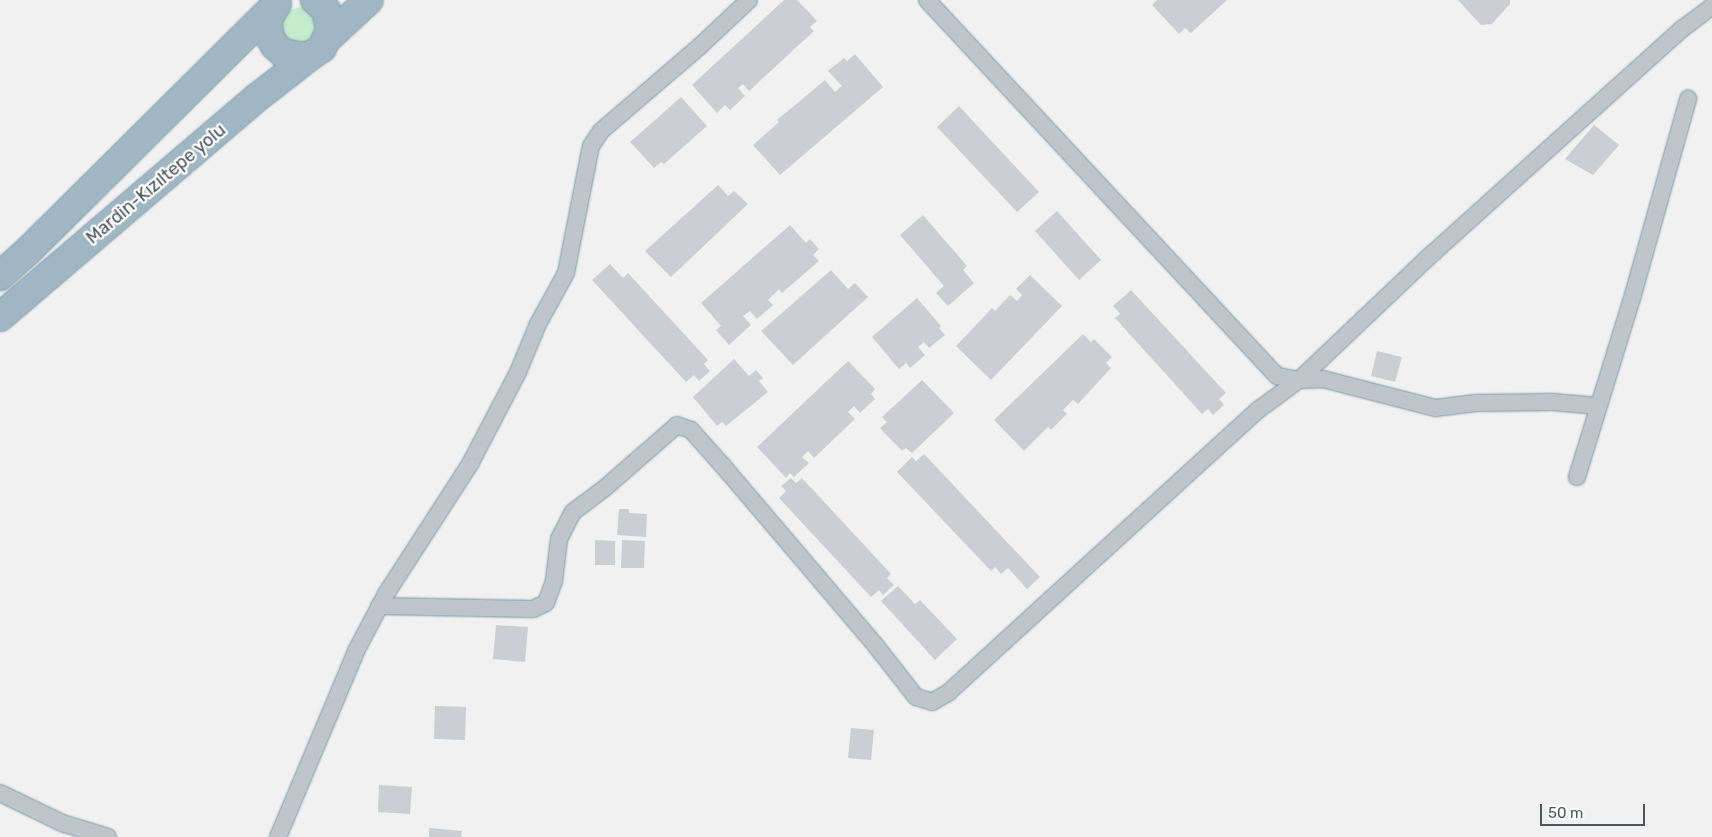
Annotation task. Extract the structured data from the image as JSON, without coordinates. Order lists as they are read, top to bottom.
{
  "streets": {
    "highway": ["Mardin-Kızıltepe yolu"]
  },
  "scale_bar": "50 m"
}
